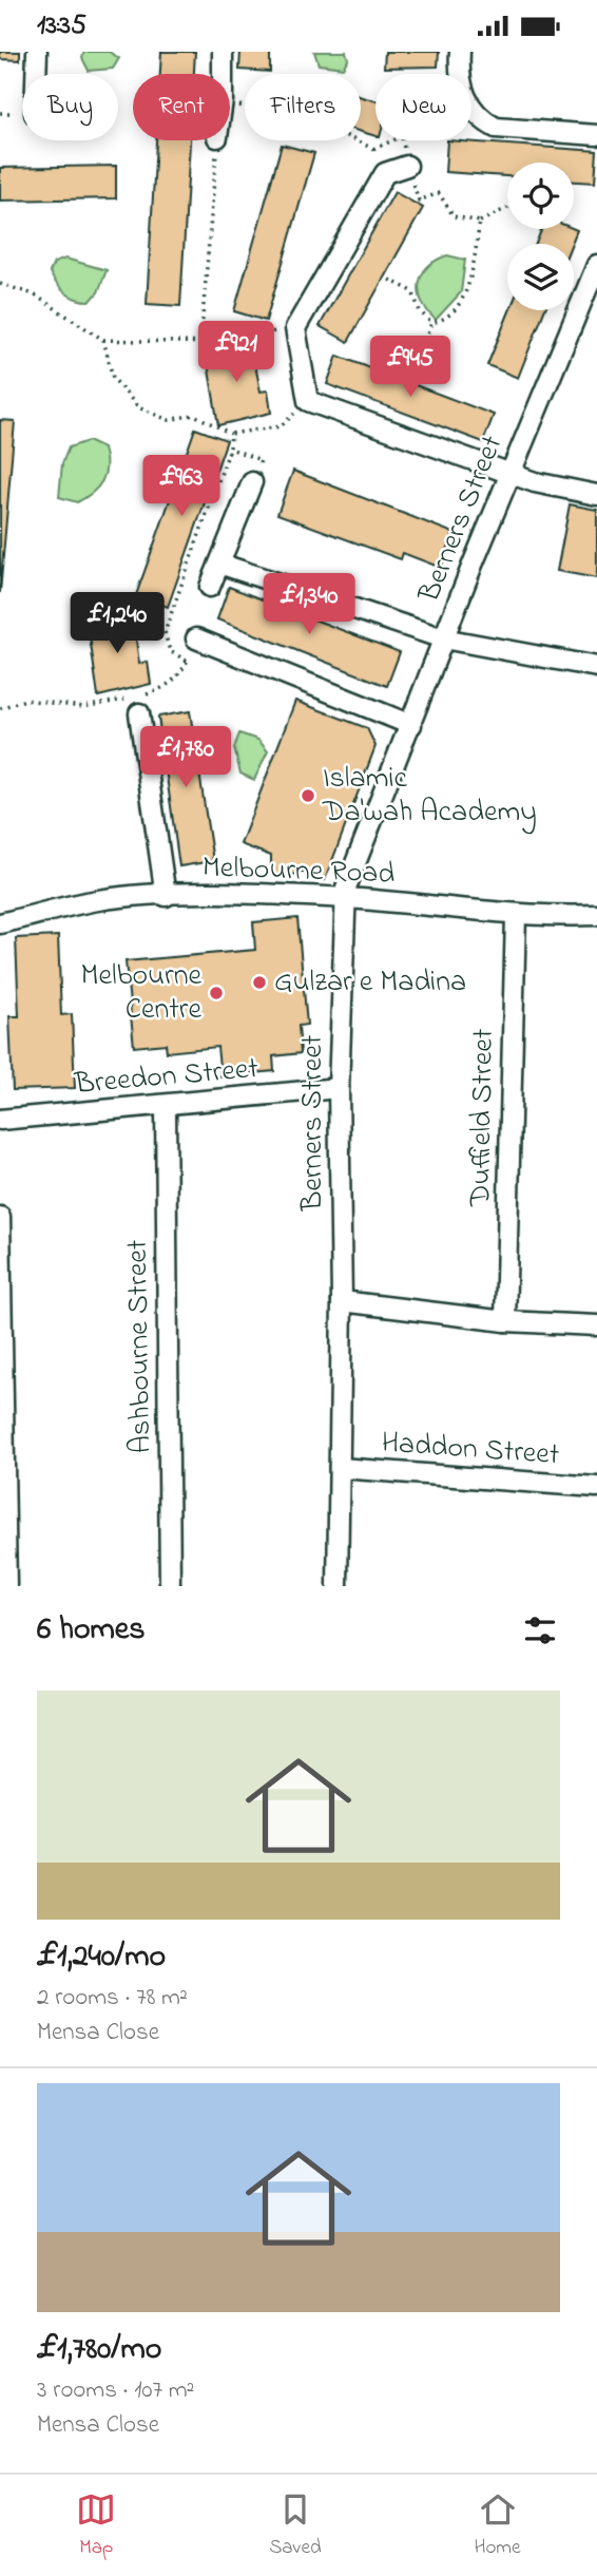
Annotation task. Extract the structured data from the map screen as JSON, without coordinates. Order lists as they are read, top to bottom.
{
  "streets": {
    "street": [
      "Berners Street",
      "Melbourne Road",
      "Breedon Street",
      "Duffield Street",
      "Ashbourne Street",
      "Haddon Street"
    ]
  },
  "crossings": [
    ["Berners Street", "Melbourne Road"],
    ["Berners Street", "Breedon Street"],
    ["Berners Street", "Haddon Street"],
    ["Melbourne Road", "Duffield Street"],
    ["Breedon Street", "Ashbourne Street"]
  ],
  "places": ["Islamic Da'wah Academy", "Gulzar e Madina", "Melbourne Centre"],
  "page": {
    "status": "13:35",
    "chip": [
      "Buy",
      "Rent",
      "Filters",
      "New"
    ],
    "price": [
      "£921",
      "£945",
      "£963",
      "£1,340",
      "£1,240",
      "£1,780"
    ],
    "heading": "6 homes",
    "list": [
      {
        "name": "£1,240/mo",
        "note": "2 rooms · 78 m² · Mensa Close"
      },
      {
        "name": "£1,780/mo",
        "note": "3 rooms · 107 m² · Mensa Close"
      }
    ],
    "tabs": ["Map", "Saved", "Home"]
  }
}
